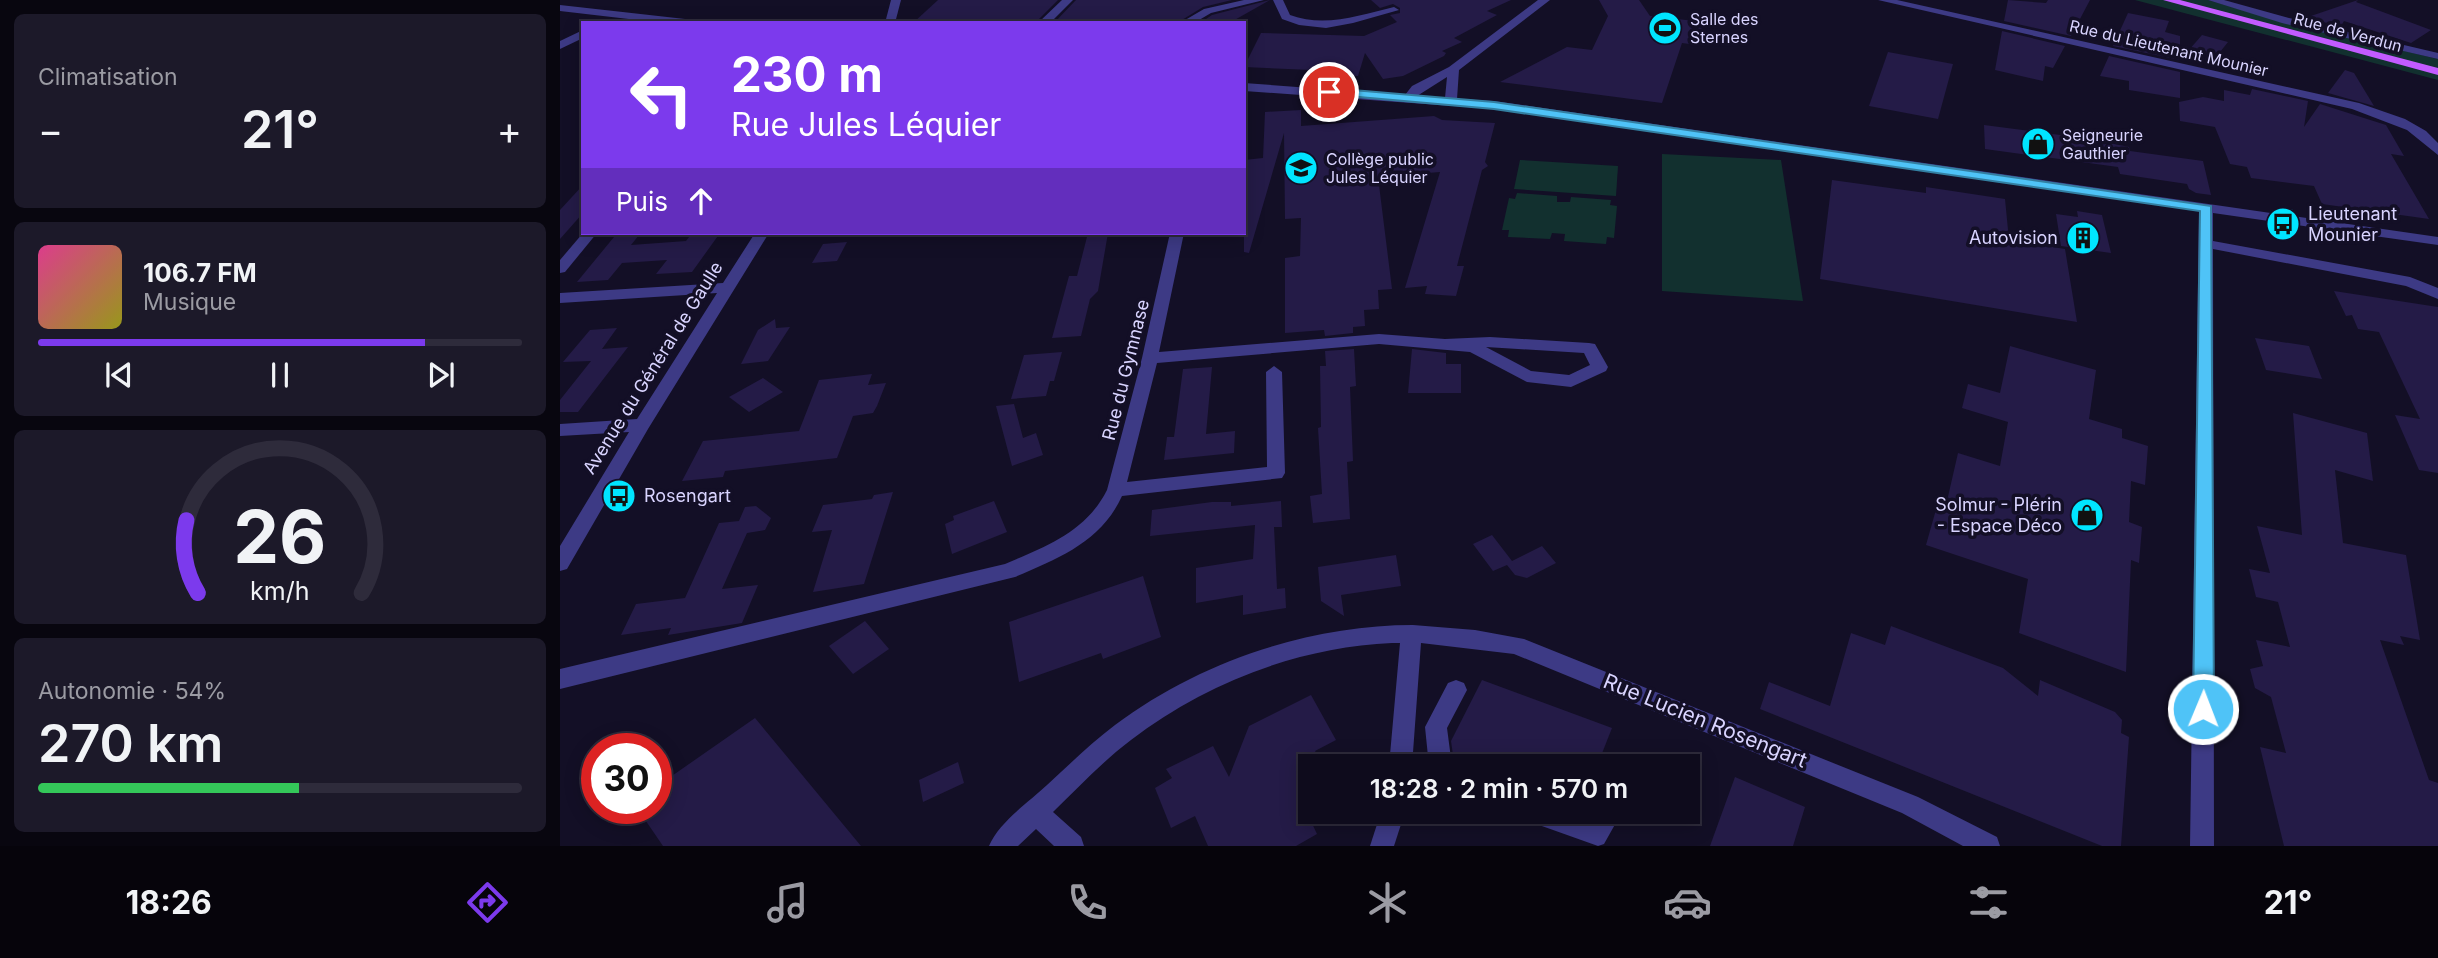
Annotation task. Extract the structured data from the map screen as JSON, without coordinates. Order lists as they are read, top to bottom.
{
  "streets": {
    "main road": ["Rue de Verdun"],
    "street": [
      "Rue du Lieutenant Mounier",
      "Avenue du Général de Gaulle",
      "Rue du Gymnase",
      "Rue Lucien Rosengart"
    ]
  },
  "places": {
    "sports": ["Salle des Sternes"],
    "shop": ["Seigneurie Gauthier", "Solmur - Plérin - Espace Déco"],
    "school or university": ["Collège public Jules Léquier"],
    "bus stop": ["Lieutenant Mounier", "Rosengart"],
    "building": ["Autovision"]
  },
  "page": {
    "tile": [
      "Climatisation",
      ["Autonomie · 54%", "270 km"]
    ],
    "turn": ["230 m", "Rue Jules Léquier"],
    "heat": ["−", "21°", "+"],
    "then": "Puis",
    "song": ["106.7 FM", "Musique"],
    "limit": "30",
    "trip": "18:28 · 2 min · 570 m",
    "tabs": ["18:26", "21°"],
    "gauge": ["26", "km/h"]
  }
}
